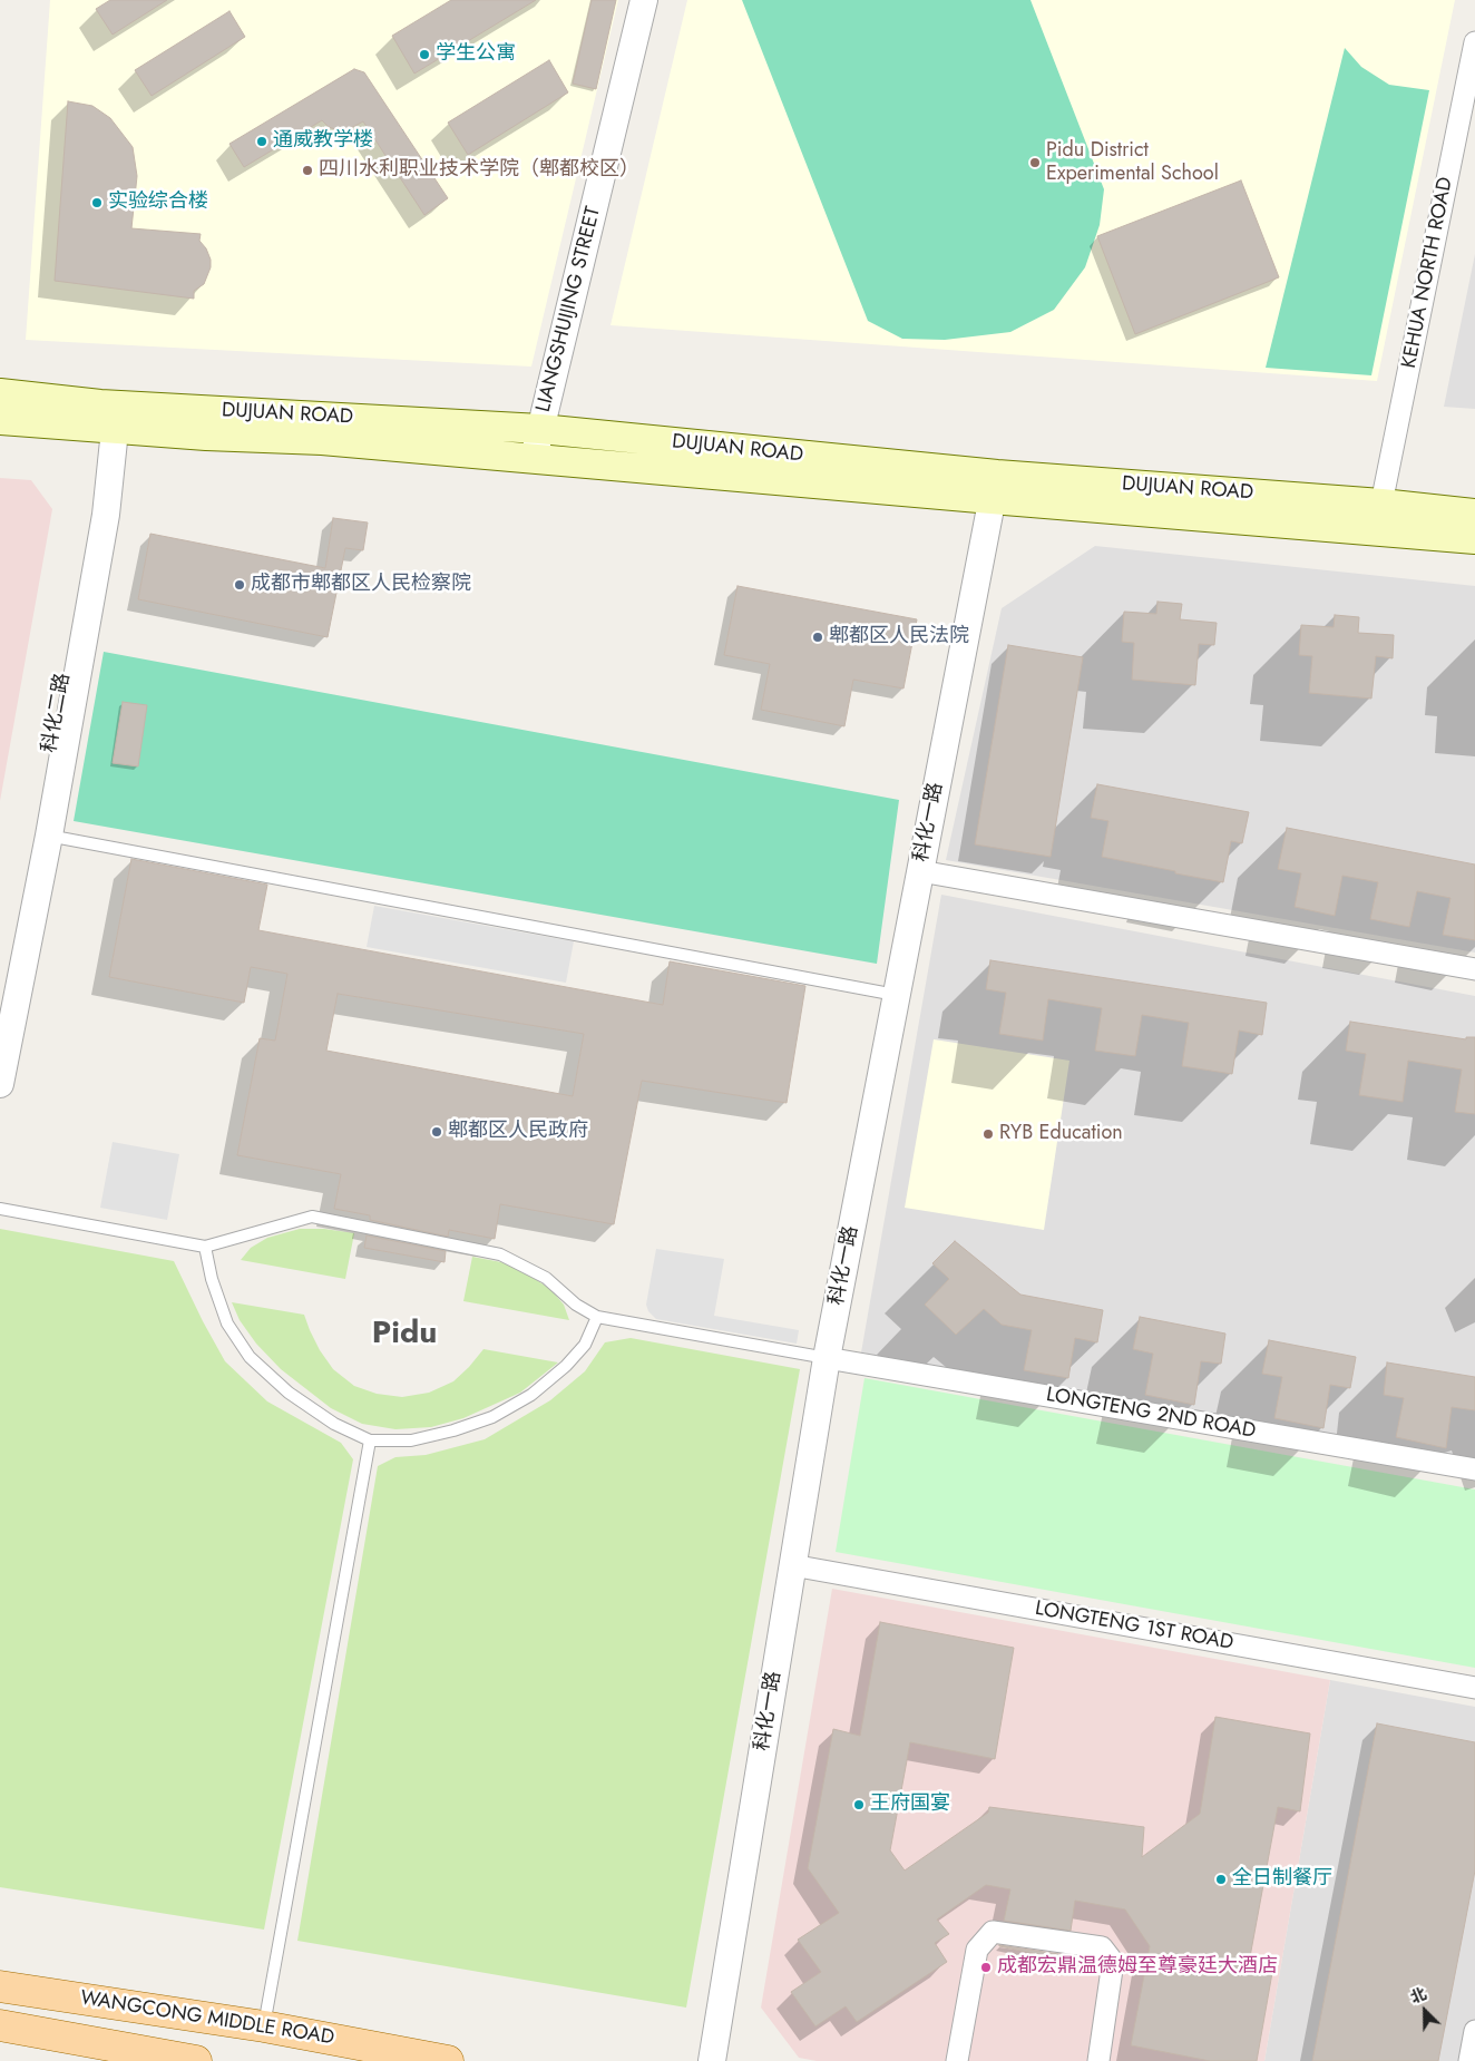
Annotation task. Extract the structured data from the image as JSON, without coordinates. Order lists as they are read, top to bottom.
{
  "streets": {
    "main road": ["DUJUAN ROAD", "WANGCONG MIDDLE ROAD"],
    "street": [
      "KEHUA NORTH ROAD",
      "LIANGSHUIJING STREET",
      "科化二路",
      "科化一路",
      "LONGTENG 2ND ROAD",
      "LONGTENG 1ST ROAD"
    ]
  },
  "crossings": [
    ["KEHUA NORTH ROAD", "DUJUAN ROAD"],
    ["LIANGSHUIJING STREET", "DUJUAN ROAD"],
    ["DUJUAN ROAD", "科化二路"],
    ["DUJUAN ROAD", "科化一路"],
    ["科化一路", "LONGTENG 2ND ROAD"],
    ["科化一路", "LONGTENG 1ST ROAD"]
  ],
  "districts": ["Pidu"],
  "places": [
    "学生公寓",
    "通威教学楼",
    "Pidu District Experimental School",
    "四川水利职业技术学院（郫都校区）",
    "实验综合楼",
    "成都市郫都区人民检察院",
    "郫都区人民法院",
    "郫都区人民政府",
    "RYB Education",
    "王府国宴",
    "全日制餐厅",
    "成都宏鼎温德姆至尊豪廷大酒店"
  ],
  "north": "top left"
}
